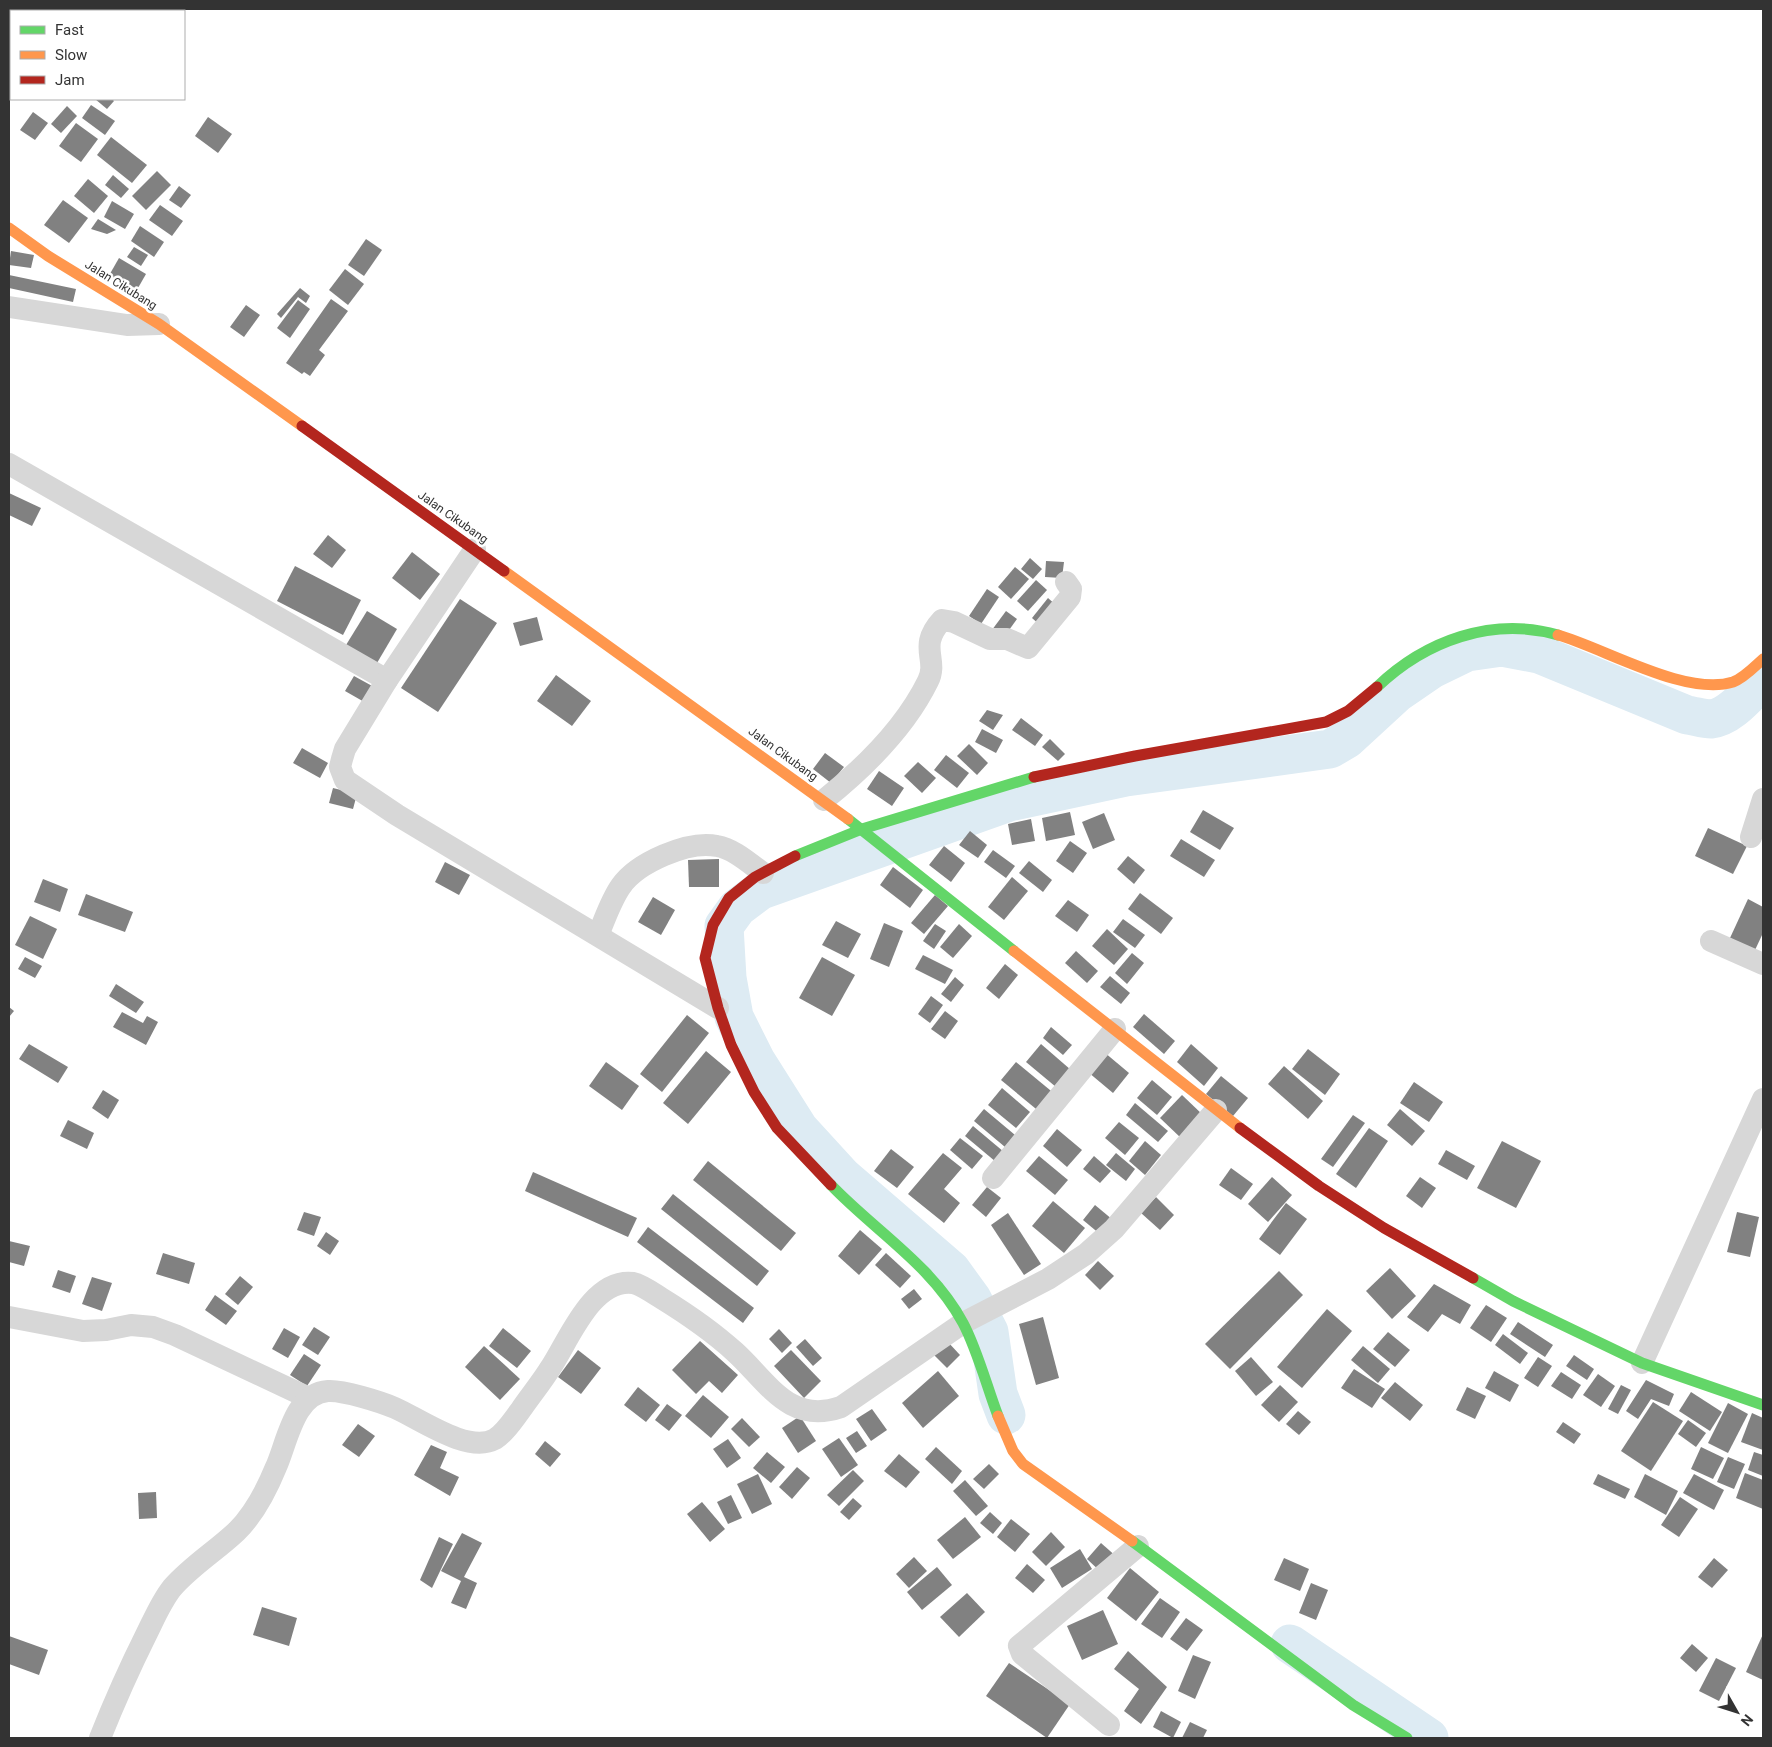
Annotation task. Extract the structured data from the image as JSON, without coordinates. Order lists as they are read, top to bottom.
{
  "streets": {
    "street": ["Jalan Cikubang"]
  },
  "legend": ["Fast", "Slow", "Jam"],
  "north": "bottom right"
}
